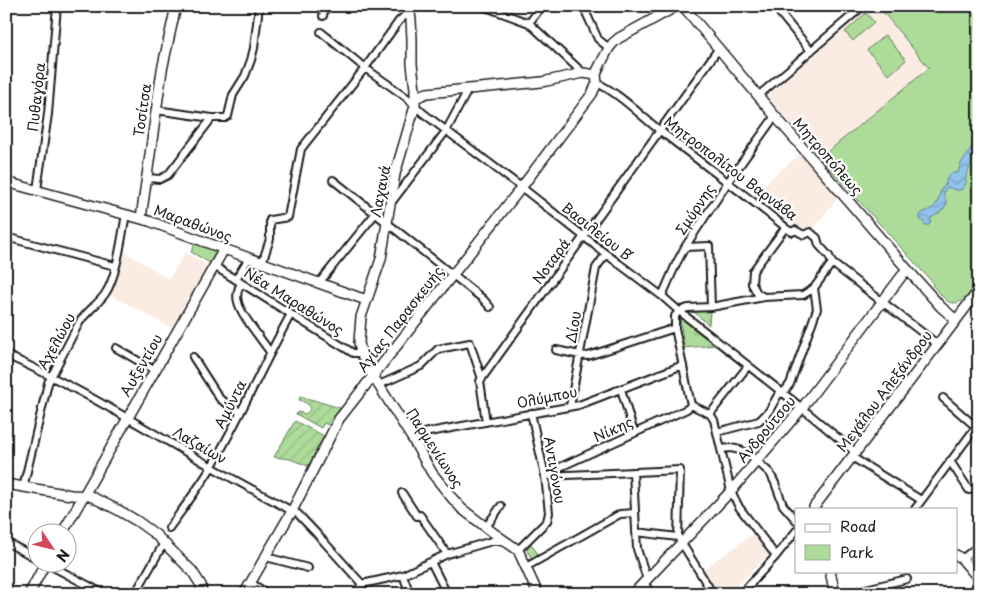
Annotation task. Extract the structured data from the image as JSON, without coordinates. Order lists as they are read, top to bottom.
{
  "streets": {
    "street": [
      "Πυθαγόρα",
      "Τοσίτσα",
      "Μητροπόλεως",
      "Μητροπολίτου Βαρνάβα",
      "Λαχανά",
      "Σμύρνης",
      "Μαραθώνος",
      "Βασιλείου Β΄",
      "Νοταρά",
      "Νέα Μαραθώνος",
      "Αγίας Παρασκευής",
      "Δίου",
      "Αχελώου",
      "Αυξεντίου",
      "Μεγάλου Αλεξάνδρου",
      "Ολύμπου",
      "Αμύντα",
      "Νίκης",
      "Ανδρούτσου",
      "Λαζαίων",
      "Παρμενίωνος",
      "Αντιγόνου"
    ]
  },
  "crossings": [
    ["Πυθαγόρα", "Μαραθώνος"],
    ["Τοσίτσα", "Μαραθώνος"],
    ["Μητροπόλεως", "Σμύρνης"],
    ["Μητροπόλεως", "Νοταρά"],
    ["Μητροπόλεως", "Μεγάλου Αλεξάνδρου"],
    ["Μητροπόλεως", "Ανδρούτσου"],
    ["Μητροπολίτου Βαρνάβα", "Σμύρνης"],
    ["Μητροπολίτου Βαρνάβα", "Νοταρά"],
    ["Μητροπολίτου Βαρνάβα", "Αγίας Παρασκευής"],
    ["Μητροπολίτου Βαρνάβα", "Μεγάλου Αλεξάνδρου"],
    ["Μητροπολίτου Βαρνάβα", "Ανδρούτσου"],
    ["Λαχανά", "Μαραθώνος"],
    ["Λαχανά", "Βασιλείου Β΄"],
    ["Λαχανά", "Νέα Μαραθώνος"],
    ["Λαχανά", "Αγίας Παρασκευής"],
    ["Λαχανά", "Παρμενίωνος"],
    ["Σμύρνης", "Βασιλείου Β΄"],
    ["Μαραθώνος", "Αχελώου"],
    ["Μαραθώνος", "Αυξεντίου"],
    ["Βασιλείου Β΄", "Νοταρά"],
    ["Βασιλείου Β΄", "Αγίας Παρασκευής"],
    ["Βασιλείου Β΄", "Δίου"],
    ["Βασιλείου Β΄", "Μεγάλου Αλεξάνδρου"],
    ["Βασιλείου Β΄", "Ανδρούτσου"],
    ["Νέα Μαραθώνος", "Αυξεντίου"],
    ["Νέα Μαραθώνος", "Αμύντα"],
    ["Αγίας Παρασκευής", "Λαζαίων"],
    ["Αγίας Παρασκευής", "Παρμενίωνος"],
    ["Δίου", "Ολύμπου"],
    ["Αχελώου", "Λαζαίων"],
    ["Αυξεντίου", "Λαζαίων"],
    ["Ολύμπου", "Παρμενίωνος"],
    ["Ολύμπου", "Αντιγόνου"],
    ["Αμύντα", "Λαζαίων"],
    ["Νίκης", "Αντιγόνου"],
    ["Παρμενίωνος", "Αντιγόνου"]
  ],
  "legend": ["Road", "Park"],
  "north": "bottom right"
}
